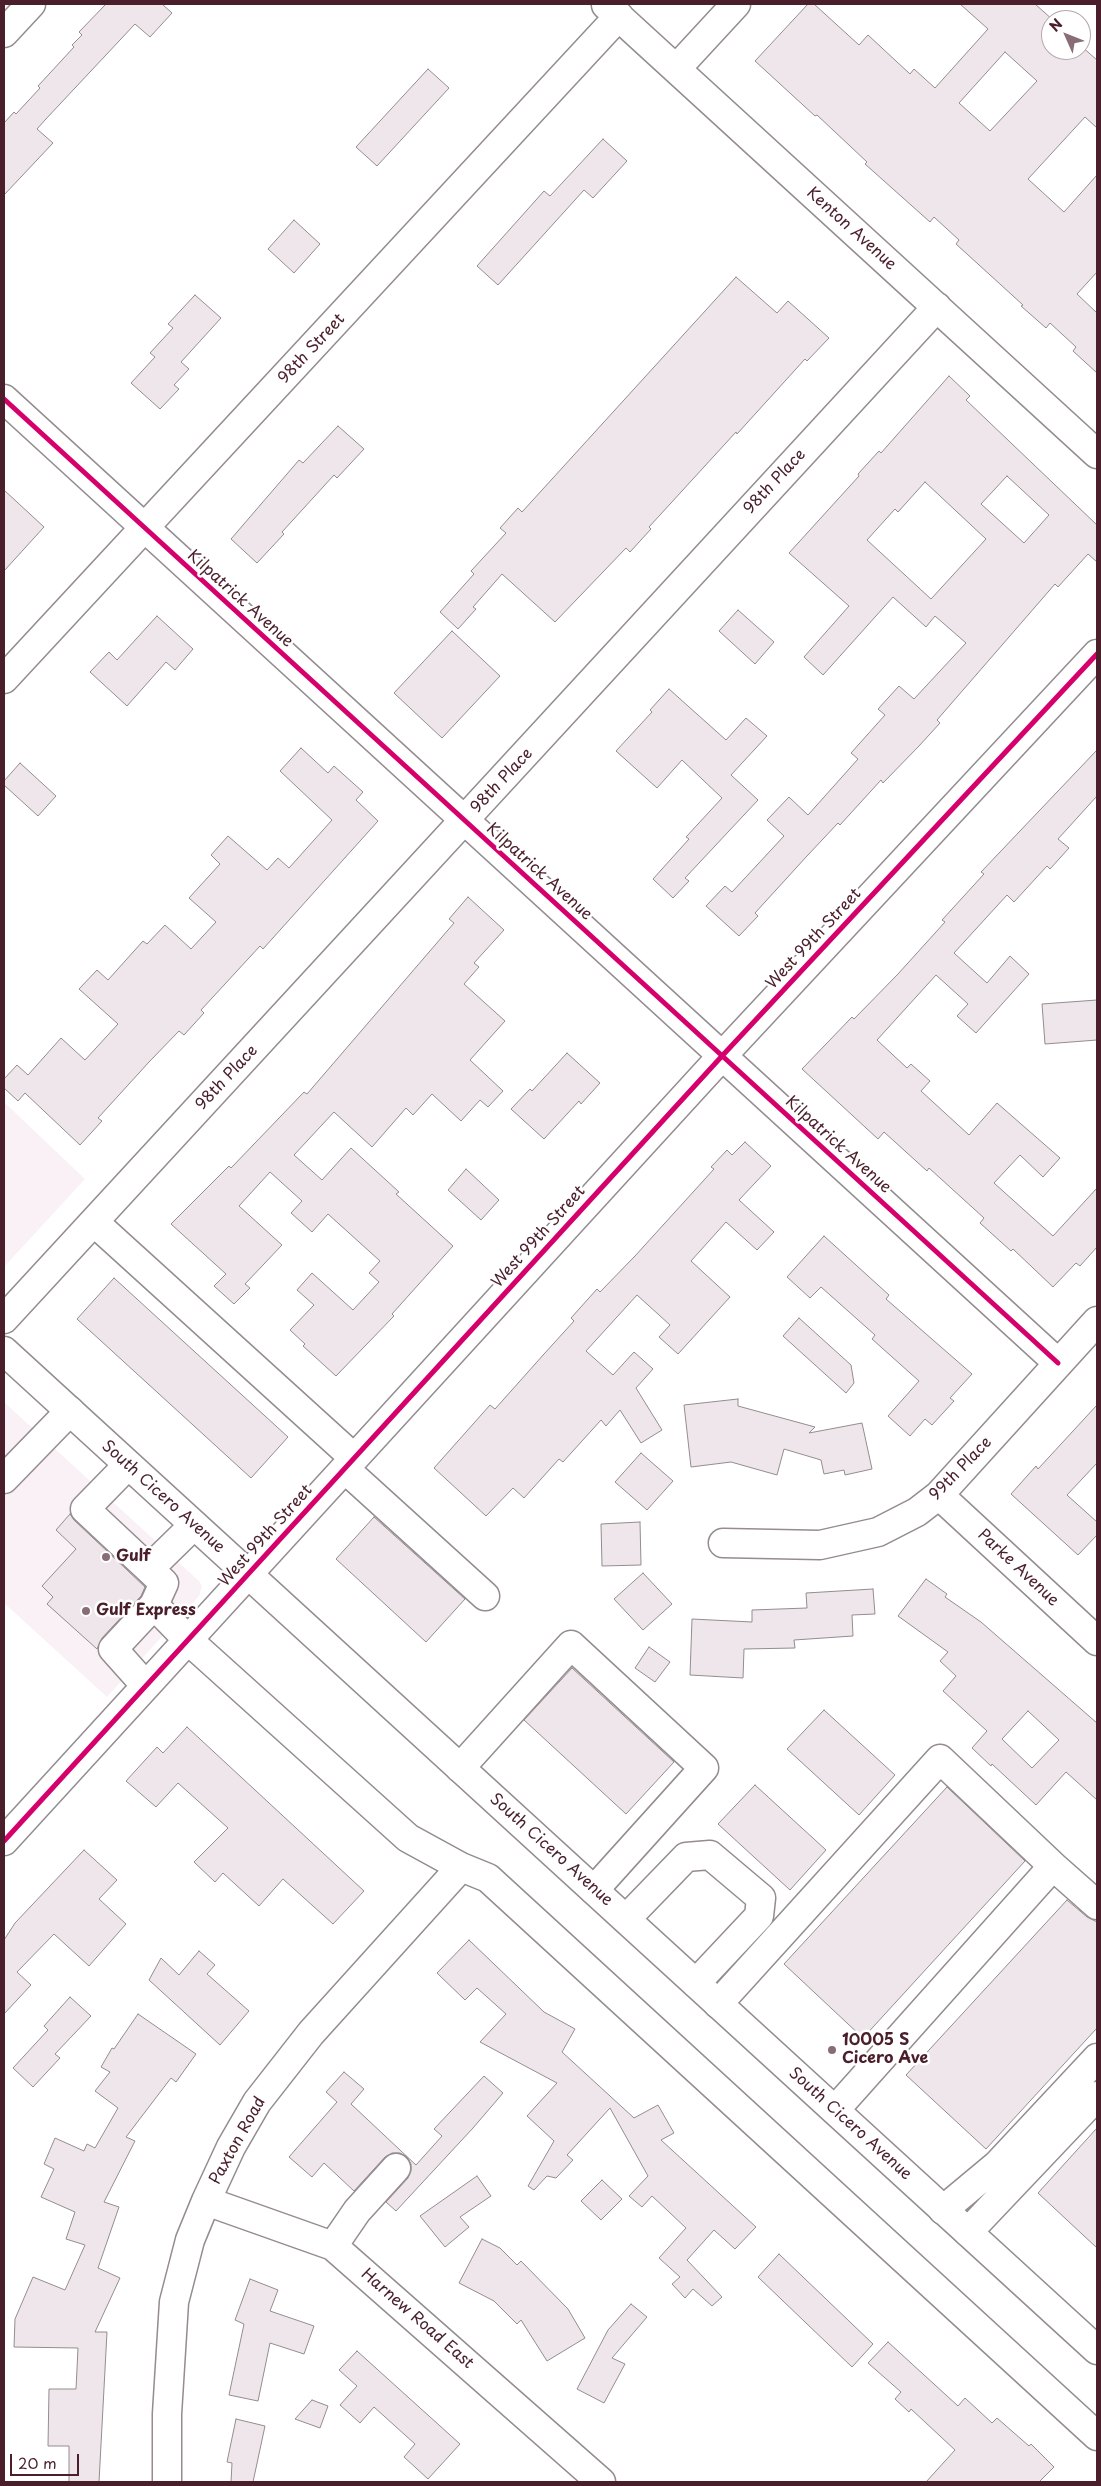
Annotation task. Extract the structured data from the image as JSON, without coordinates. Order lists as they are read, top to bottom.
{
  "streets": {
    "street": [
      "Kenton Avenue",
      "98th Street",
      "98th Place",
      "Kilpatrick Avenue",
      "West 99th Street",
      "99th Place",
      "South Cicero Avenue",
      "Parke Avenue",
      "Paxton Road",
      "Harnew Road East"
    ]
  },
  "crossings": [
    ["Kenton Avenue", "98th Street"],
    ["Kenton Avenue", "98th Place"],
    ["98th Street", "Kilpatrick Avenue"],
    ["98th Place", "Kilpatrick Avenue"],
    ["Kilpatrick Avenue", "West 99th Street"],
    ["Kilpatrick Avenue", "99th Place"],
    ["West 99th Street", "South Cicero Avenue"],
    ["99th Place", "Parke Avenue"],
    ["Paxton Road", "Harnew Road East"]
  ],
  "places": ["Gulf", "Gulf Express", "10005 S Cicero Ave"],
  "scale_bar": "20 m",
  "north": "top left"
}
